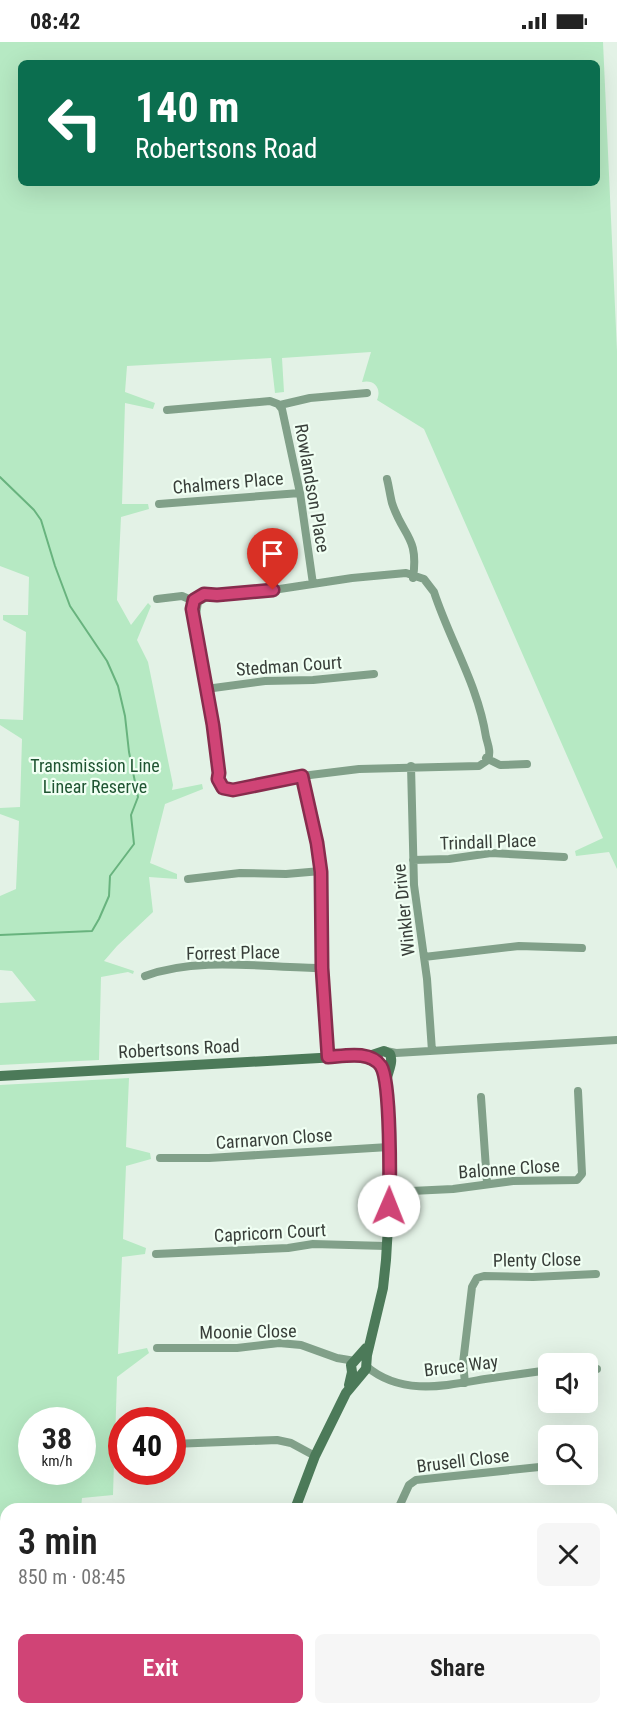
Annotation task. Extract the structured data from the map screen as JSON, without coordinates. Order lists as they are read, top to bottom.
{
  "streets": {
    "street": [
      "Chalmers Place",
      "Rowlandson Place",
      "Stedman Court",
      "Trindall Place",
      "Winkler Drive",
      "Forrest Place",
      "Robertsons Road",
      "Carnarvon Close",
      "Balonne Close",
      "Capricorn Court",
      "Plenty Close",
      "Moonie Close",
      "Bruce Way",
      "Brusell Close"
    ]
  },
  "crossings": [
    ["Chalmers Place", "Rowlandson Place"],
    ["Trindall Place", "Winkler Drive"],
    ["Plenty Close", "Bruce Way"],
    ["Moonie Close", "Bruce Way"]
  ],
  "parks": ["Transmission Line Linear Reserve"],
  "page": {
    "status": "08:42",
    "turn": ["140 m", "Robertsons Road"],
    "speed": "38 km/h",
    "limit": "40",
    "heading": ["3 min", "850 m · 08:45"],
    "buttons": ["Exit", "Share"]
  }
}
